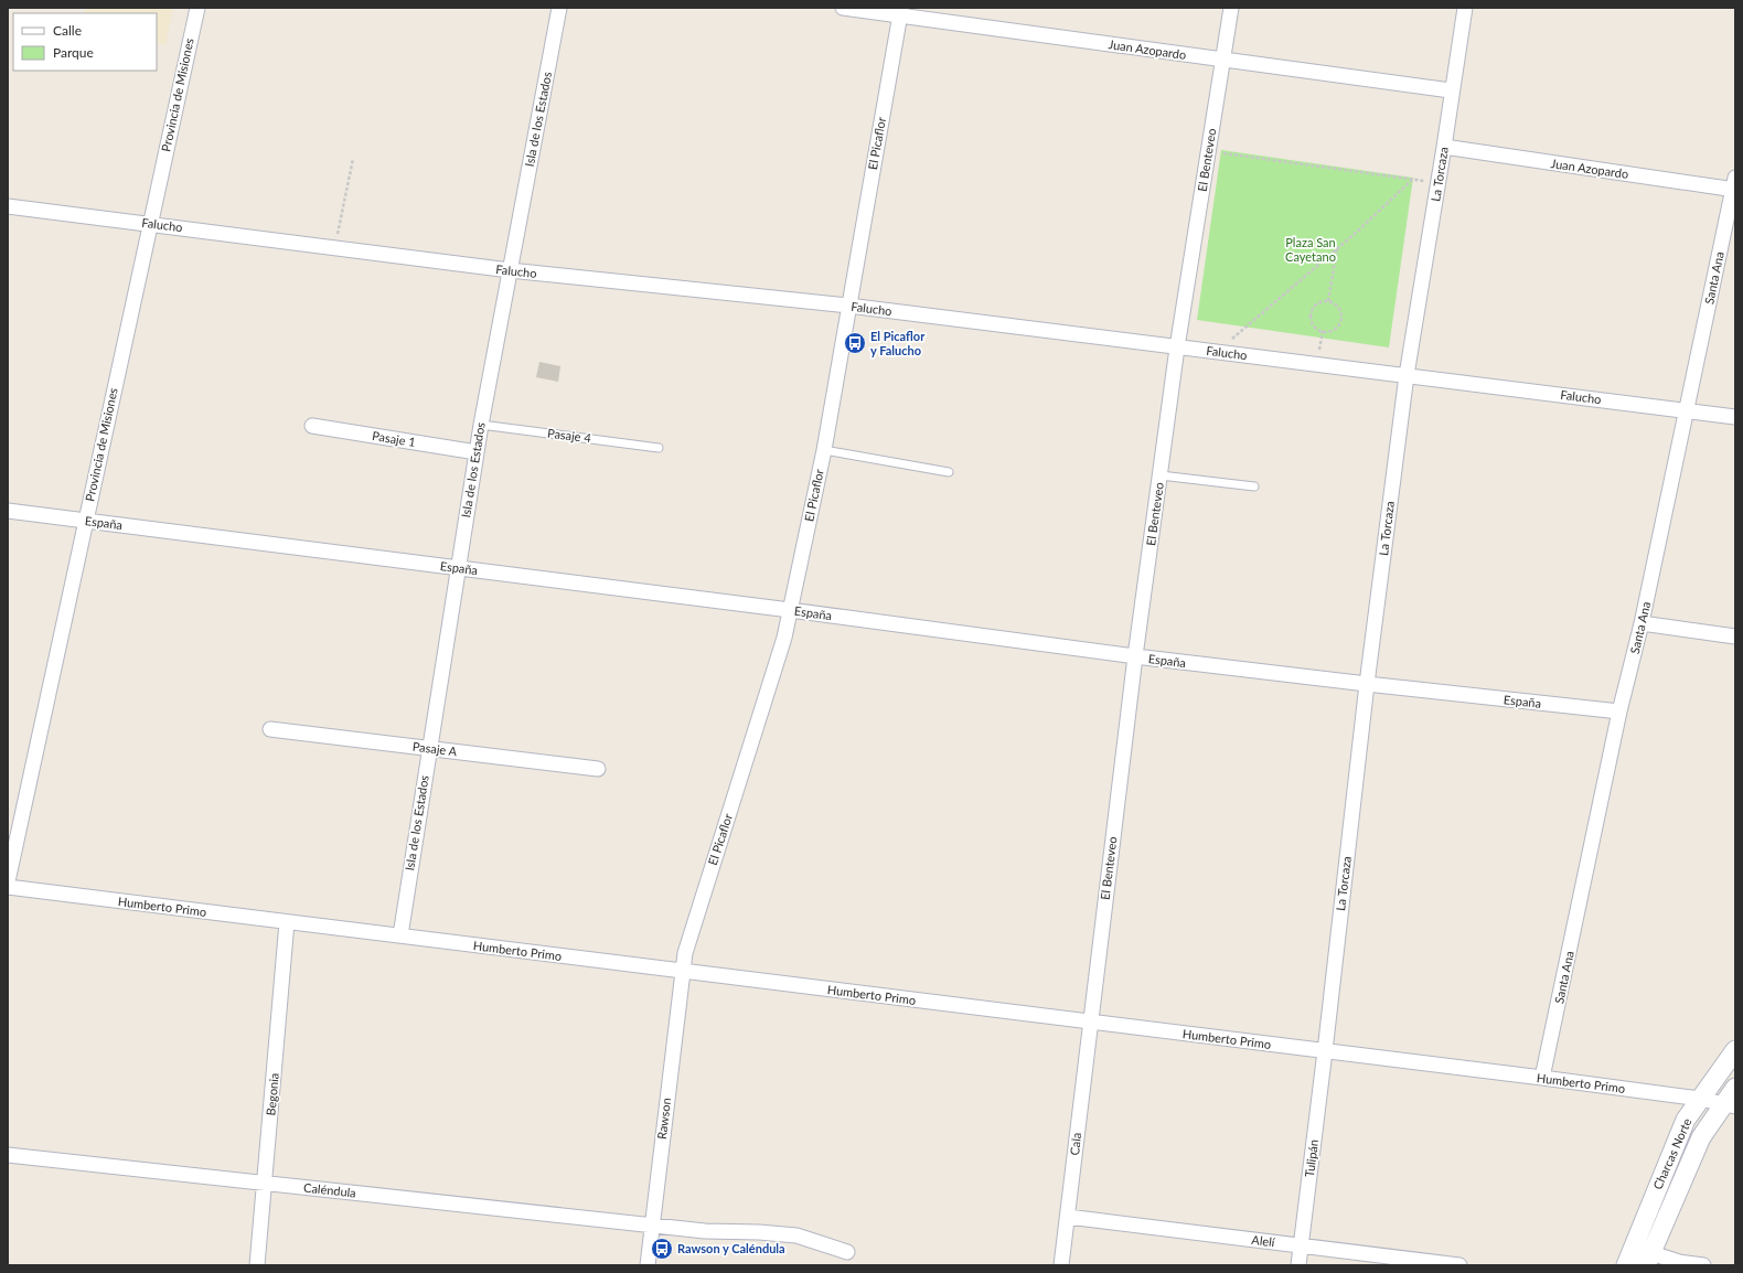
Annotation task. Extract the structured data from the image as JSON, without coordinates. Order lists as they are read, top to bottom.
{
  "streets": {
    "street": [
      "Juan Azopardo",
      "Provincia de Misiones",
      "Isla de los Estados",
      "El Picaflor",
      "El Benteveo",
      "La Torcaza",
      "Falucho",
      "Santa Ana",
      "Pasaje 1",
      "España",
      "Pasaje A",
      "Humberto Primo",
      "Begonia",
      "Rawson",
      "Cala",
      "Charcas Norte",
      "Tulipán",
      "Caléndula",
      "Alelí"
    ],
    "lane": ["Pasaje 4"]
  },
  "crossings": [
    ["Juan Azopardo", "El Picaflor"],
    ["Juan Azopardo", "El Benteveo"],
    ["Juan Azopardo", "La Torcaza"],
    ["Juan Azopardo", "Santa Ana"],
    ["Provincia de Misiones", "Falucho"],
    ["Provincia de Misiones", "España"],
    ["Isla de los Estados", "Falucho"],
    ["Isla de los Estados", "Pasaje 4"],
    ["Isla de los Estados", "Pasaje 1"],
    ["Isla de los Estados", "España"],
    ["Isla de los Estados", "Pasaje A"],
    ["Isla de los Estados", "Humberto Primo"],
    ["El Picaflor", "Falucho"],
    ["El Picaflor", "España"],
    ["El Picaflor", "Humberto Primo"],
    ["El Picaflor", "Rawson"],
    ["El Benteveo", "Falucho"],
    ["El Benteveo", "España"],
    ["El Benteveo", "Humberto Primo"],
    ["El Benteveo", "Cala"],
    ["La Torcaza", "Falucho"],
    ["La Torcaza", "España"],
    ["La Torcaza", "Humberto Primo"],
    ["La Torcaza", "Tulipán"],
    ["Falucho", "Santa Ana"],
    ["Santa Ana", "España"],
    ["Santa Ana", "Humberto Primo"],
    ["Humberto Primo", "Begonia"],
    ["Humberto Primo", "Rawson"],
    ["Humberto Primo", "Cala"],
    ["Humberto Primo", "Charcas Norte"],
    ["Humberto Primo", "Tulipán"],
    ["Begonia", "Caléndula"],
    ["Rawson", "Caléndula"],
    ["Cala", "Alelí"],
    ["Tulipán", "Alelí"]
  ],
  "parks": ["Plaza San Cayetano"],
  "places": {
    "bus stop": ["El Picaflor y Falucho", "Rawson y Caléndula"]
  },
  "legend": ["Calle", "Parque"]
}
